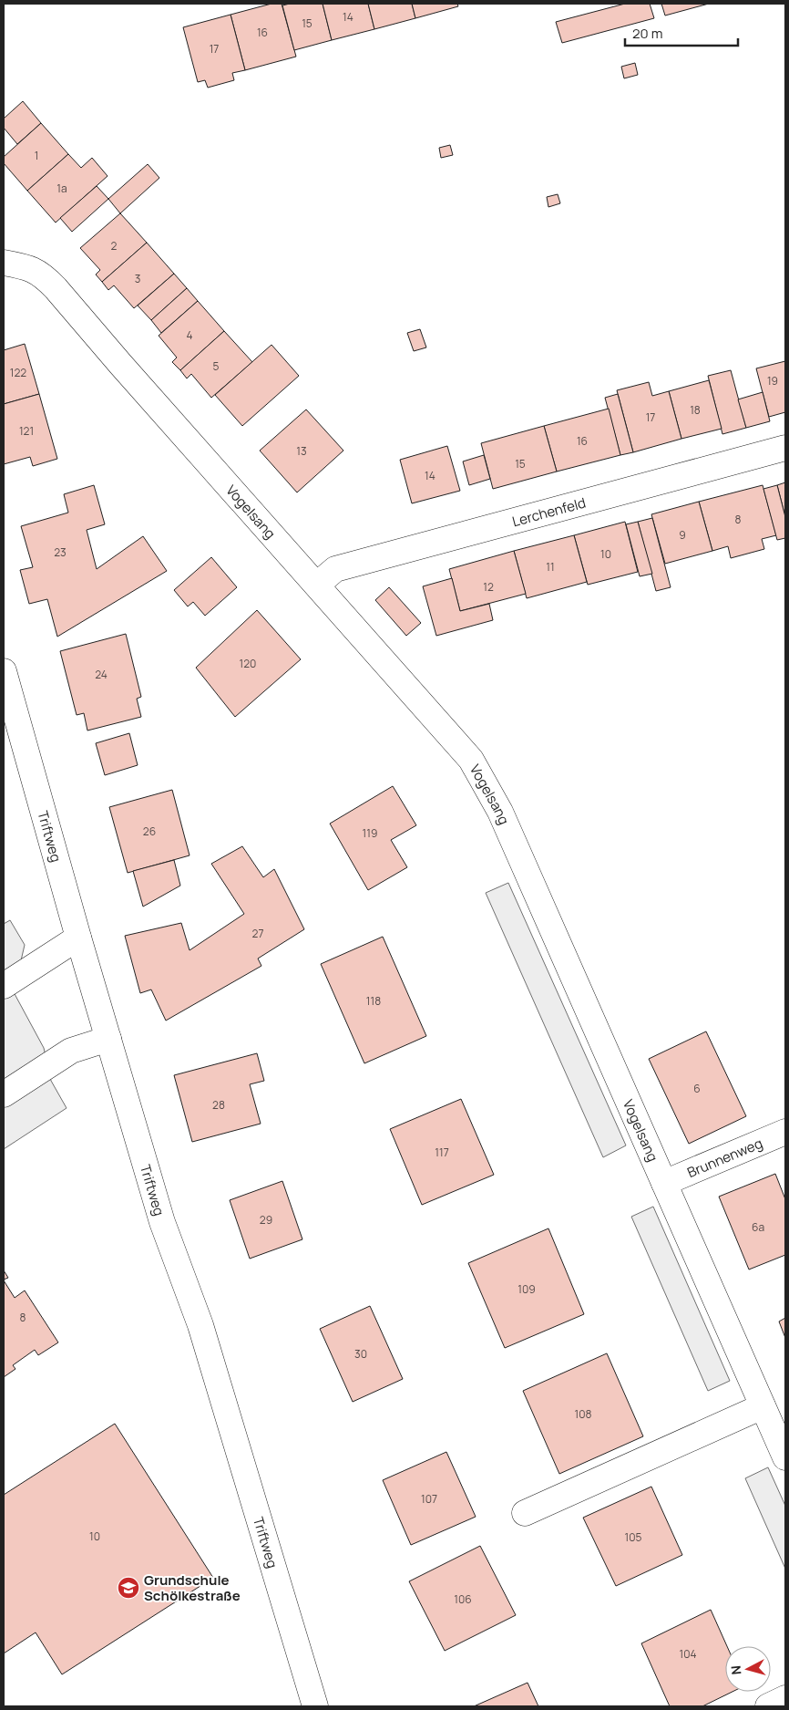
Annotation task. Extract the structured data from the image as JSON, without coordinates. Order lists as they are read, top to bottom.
{
  "streets": {
    "street": [
      "Vogelsang",
      "Lerchenfeld",
      "Triftweg",
      "Brunnenweg"
    ]
  },
  "crossings": [
    ["Vogelsang", "Lerchenfeld"],
    ["Vogelsang", "Brunnenweg"]
  ],
  "places": {
    "school or university": ["Grundschule Schölkestraße"]
  },
  "house_numbers": [
    "14",
    "15",
    "16",
    "17",
    "1",
    "1a",
    "2",
    "3",
    "4",
    "5",
    "122",
    "19",
    "18",
    "17",
    "121",
    "16",
    "13",
    "15",
    "14",
    "8",
    "9",
    "23",
    "10",
    "11",
    "12",
    "120",
    "24",
    "26",
    "119",
    "27",
    "118",
    "6",
    "28",
    "117",
    "29",
    "6a",
    "109",
    "8",
    "30",
    "108",
    "107",
    "10",
    "105",
    "106",
    "104"
  ],
  "scale_bar": "20 m",
  "north": "left"
}
